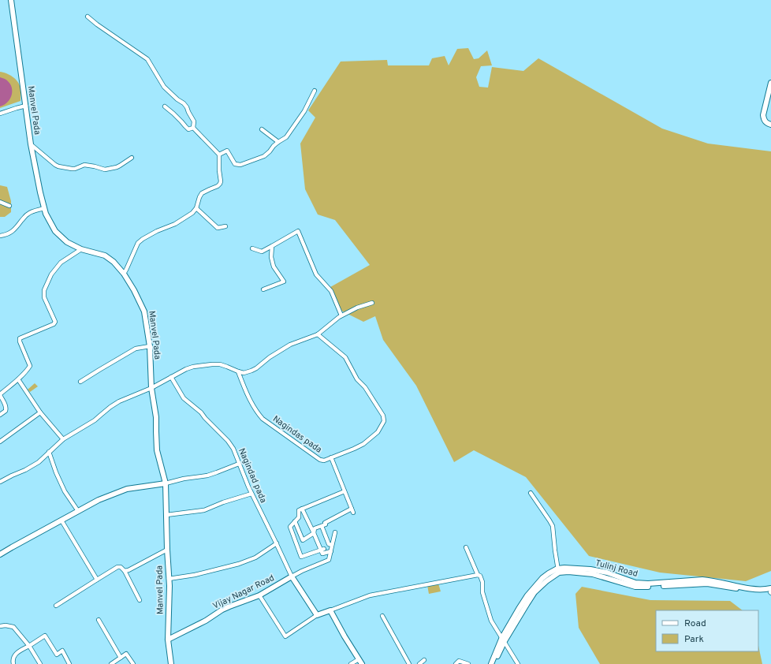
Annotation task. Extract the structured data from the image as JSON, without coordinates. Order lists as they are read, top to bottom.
{
  "streets": {
    "main road": ["Manvel Pada", "Tulinj Road", "Vijay Nagar Road"],
    "street": ["Nagindas pada", "Nagindad pada"]
  },
  "crossings": [
    ["Manvel Pada", "Vijay Nagar Road"],
    ["Nagindad pada", "Vijay Nagar Road"]
  ],
  "legend": ["Road", "Park"]
}
